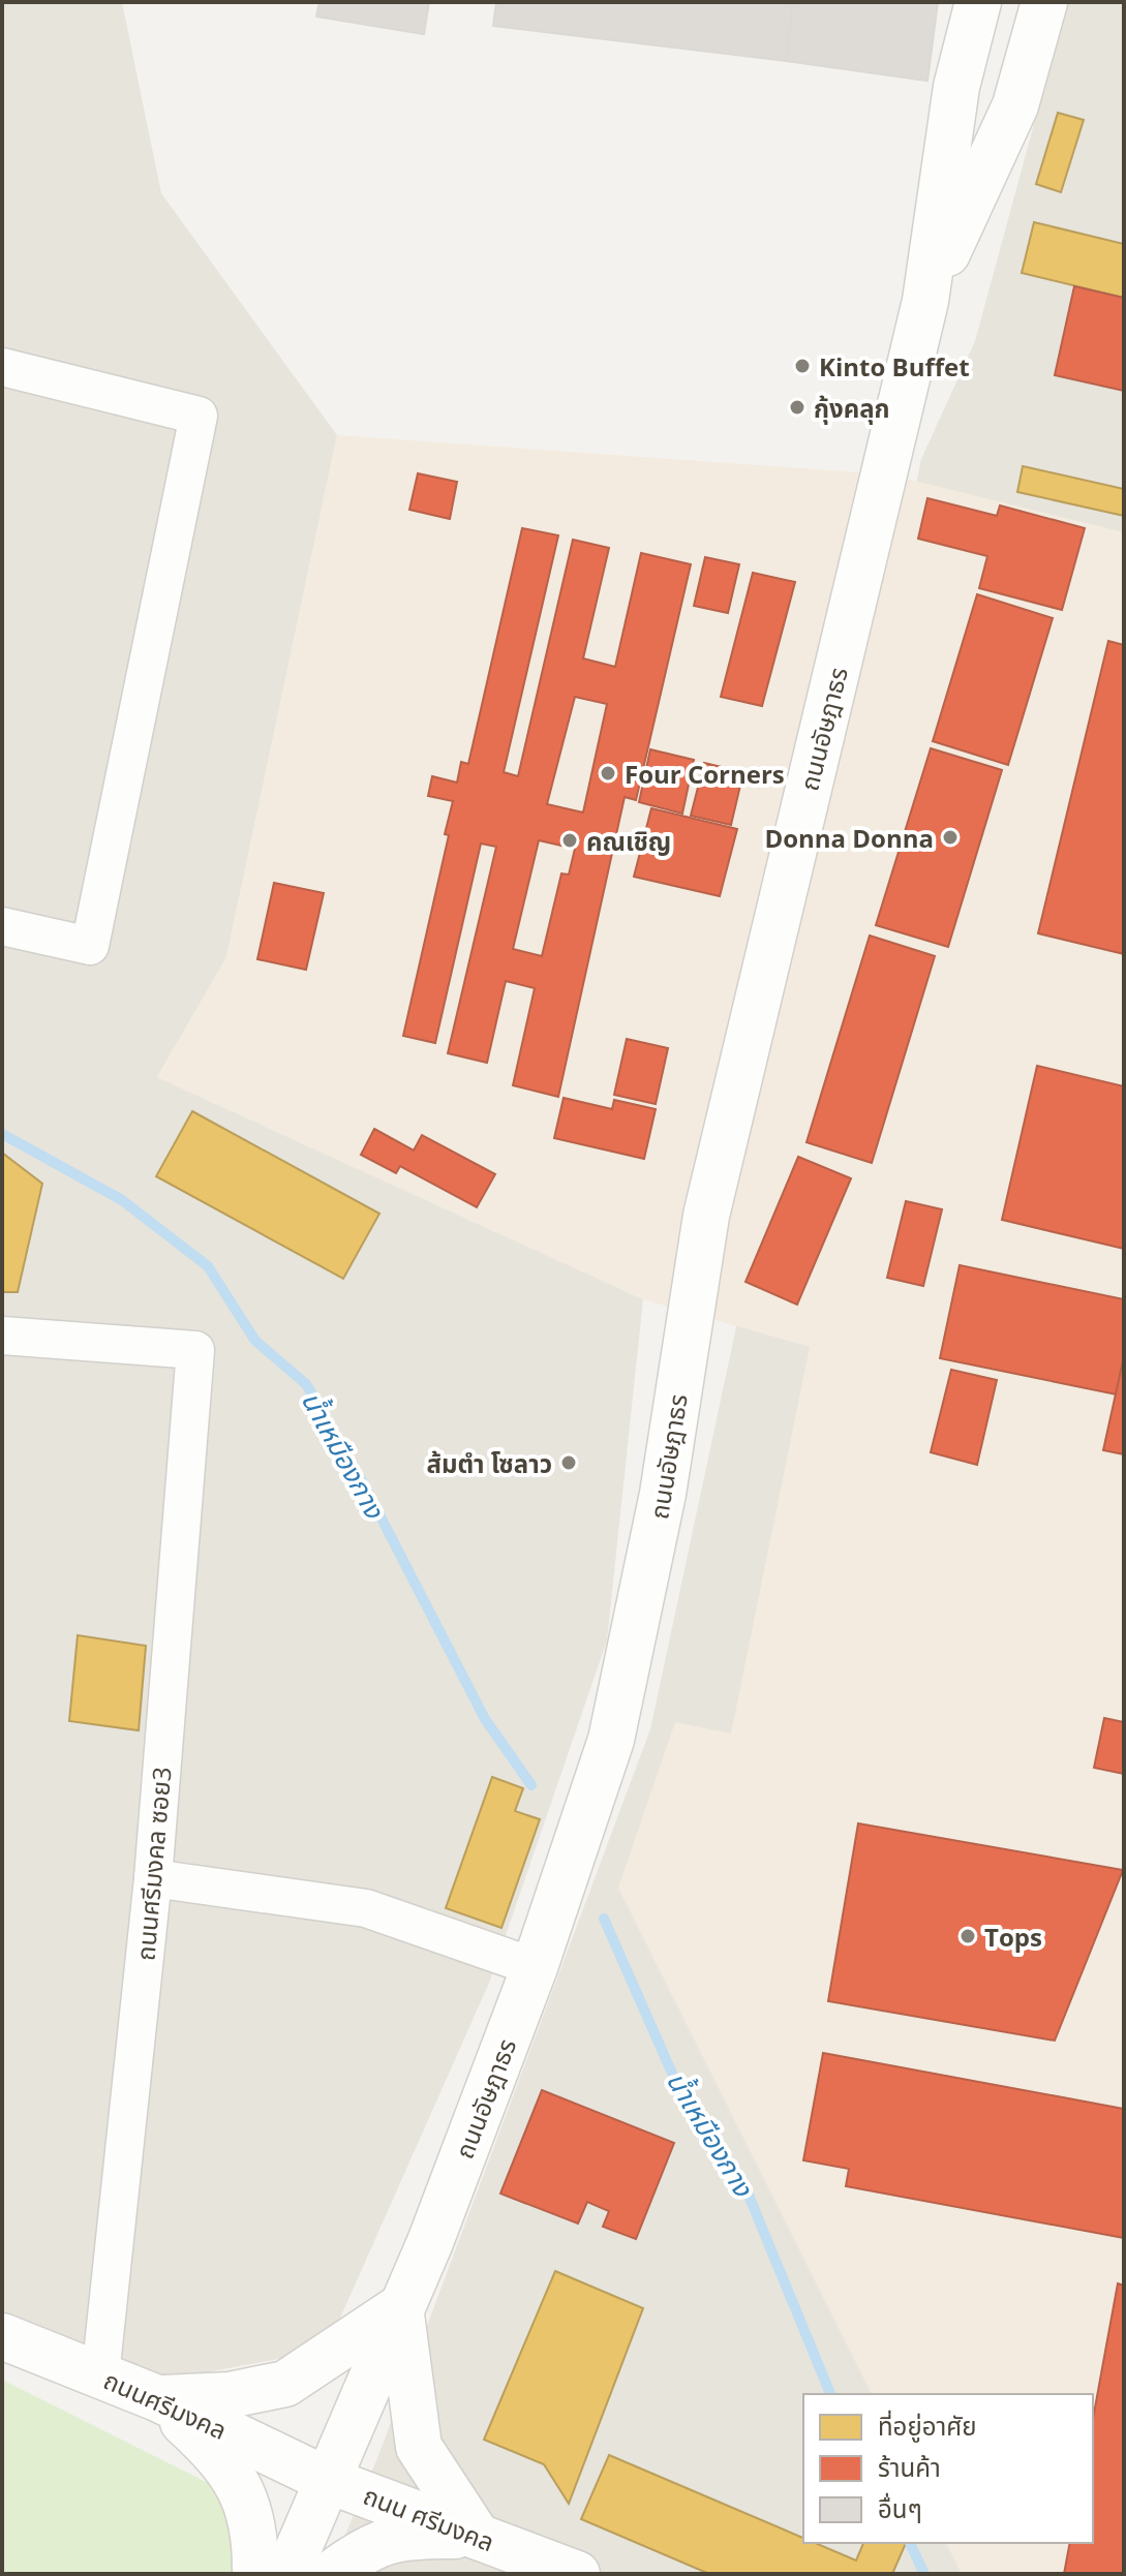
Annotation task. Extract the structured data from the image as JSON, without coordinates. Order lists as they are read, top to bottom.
{
  "streets": {
    "street": [
      "ถนนอัษฎาธร",
      "ถนนศรีมงคล ซอย3",
      "ถนนศรีมงคล",
      "ถนน ศรีมงคล"
    ]
  },
  "crossings": [
    ["ถนนอัษฎาธร", "ถนนศรีมงคล"],
    ["ถนนอัษฎาธร", "ถนน ศรีมงคล"],
    ["ถนนศรีมงคล ซอย3", "ถนนศรีมงคล"],
    ["ถนนศรีมงคล", "ถนน ศรีมงคล"]
  ],
  "water": ["น้ำเหมืองกาง"],
  "places": [
    "Kinto Buffet",
    "กุ้งคลุก",
    "Four Corners",
    "Donna Donna",
    "คณเชิญ",
    "ส้มตำ โซลาว",
    "Tops"
  ],
  "legend": ["ที่อยู่อาศัย", "ร้านค้า", "อื่นๆ"]
}
